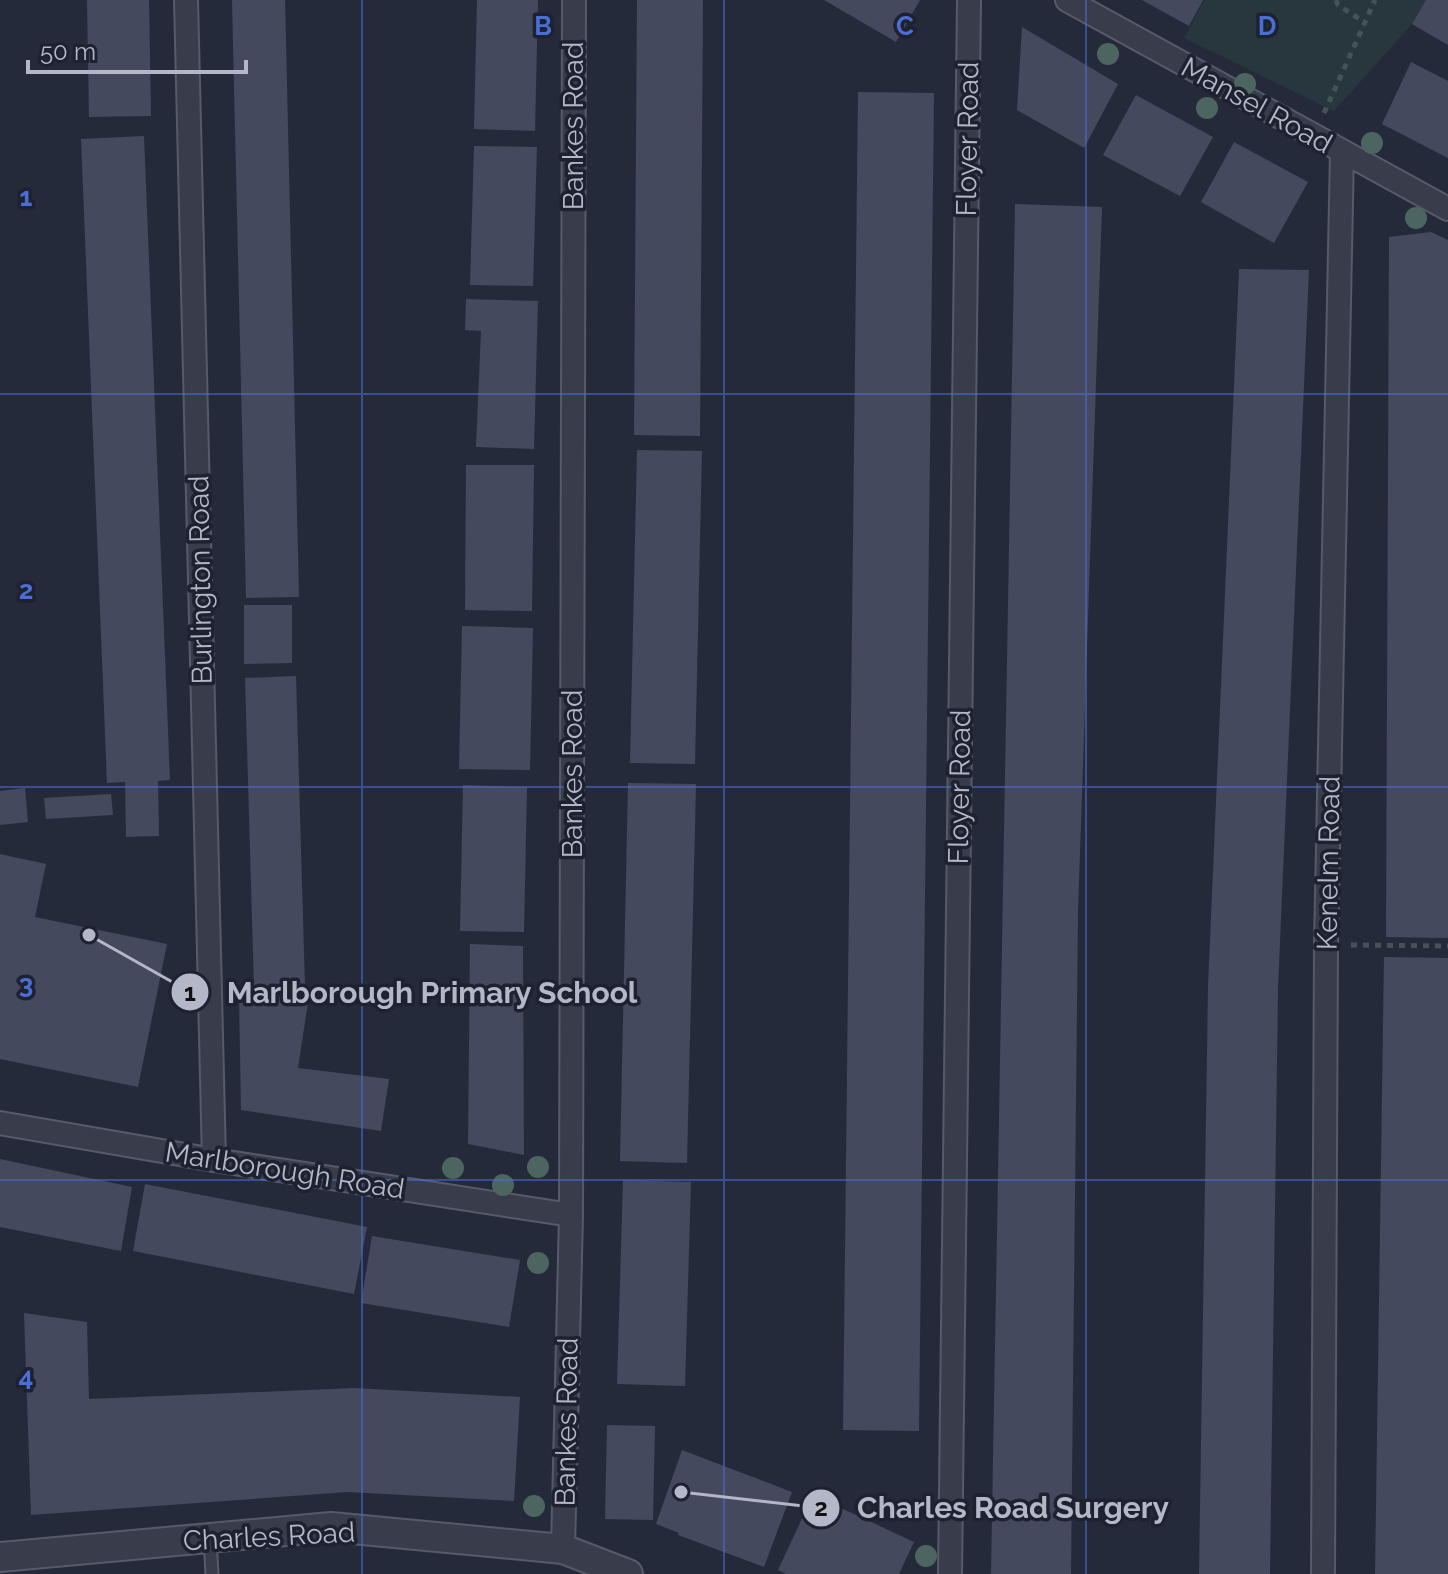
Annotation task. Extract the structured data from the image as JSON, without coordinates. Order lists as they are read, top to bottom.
{
  "streets": {
    "street": [
      "Mansel Road",
      "Bankes Road",
      "Floyer Road",
      "Burlington Road",
      "Kenelm Road",
      "Marlborough Road",
      "Charles Road"
    ]
  },
  "crossings": [
    ["Mansel Road", "Kenelm Road"],
    ["Bankes Road", "Marlborough Road"],
    ["Bankes Road", "Charles Road"],
    ["Burlington Road", "Marlborough Road"]
  ],
  "places": ["Marlborough Primary School", "Charles Road Surgery"],
  "scale_bar": "50 m",
  "grid": {
    "columns": ["B", "C", "D"],
    "rows": [
      "1",
      "2",
      "3",
      "4"
    ]
  }
}
